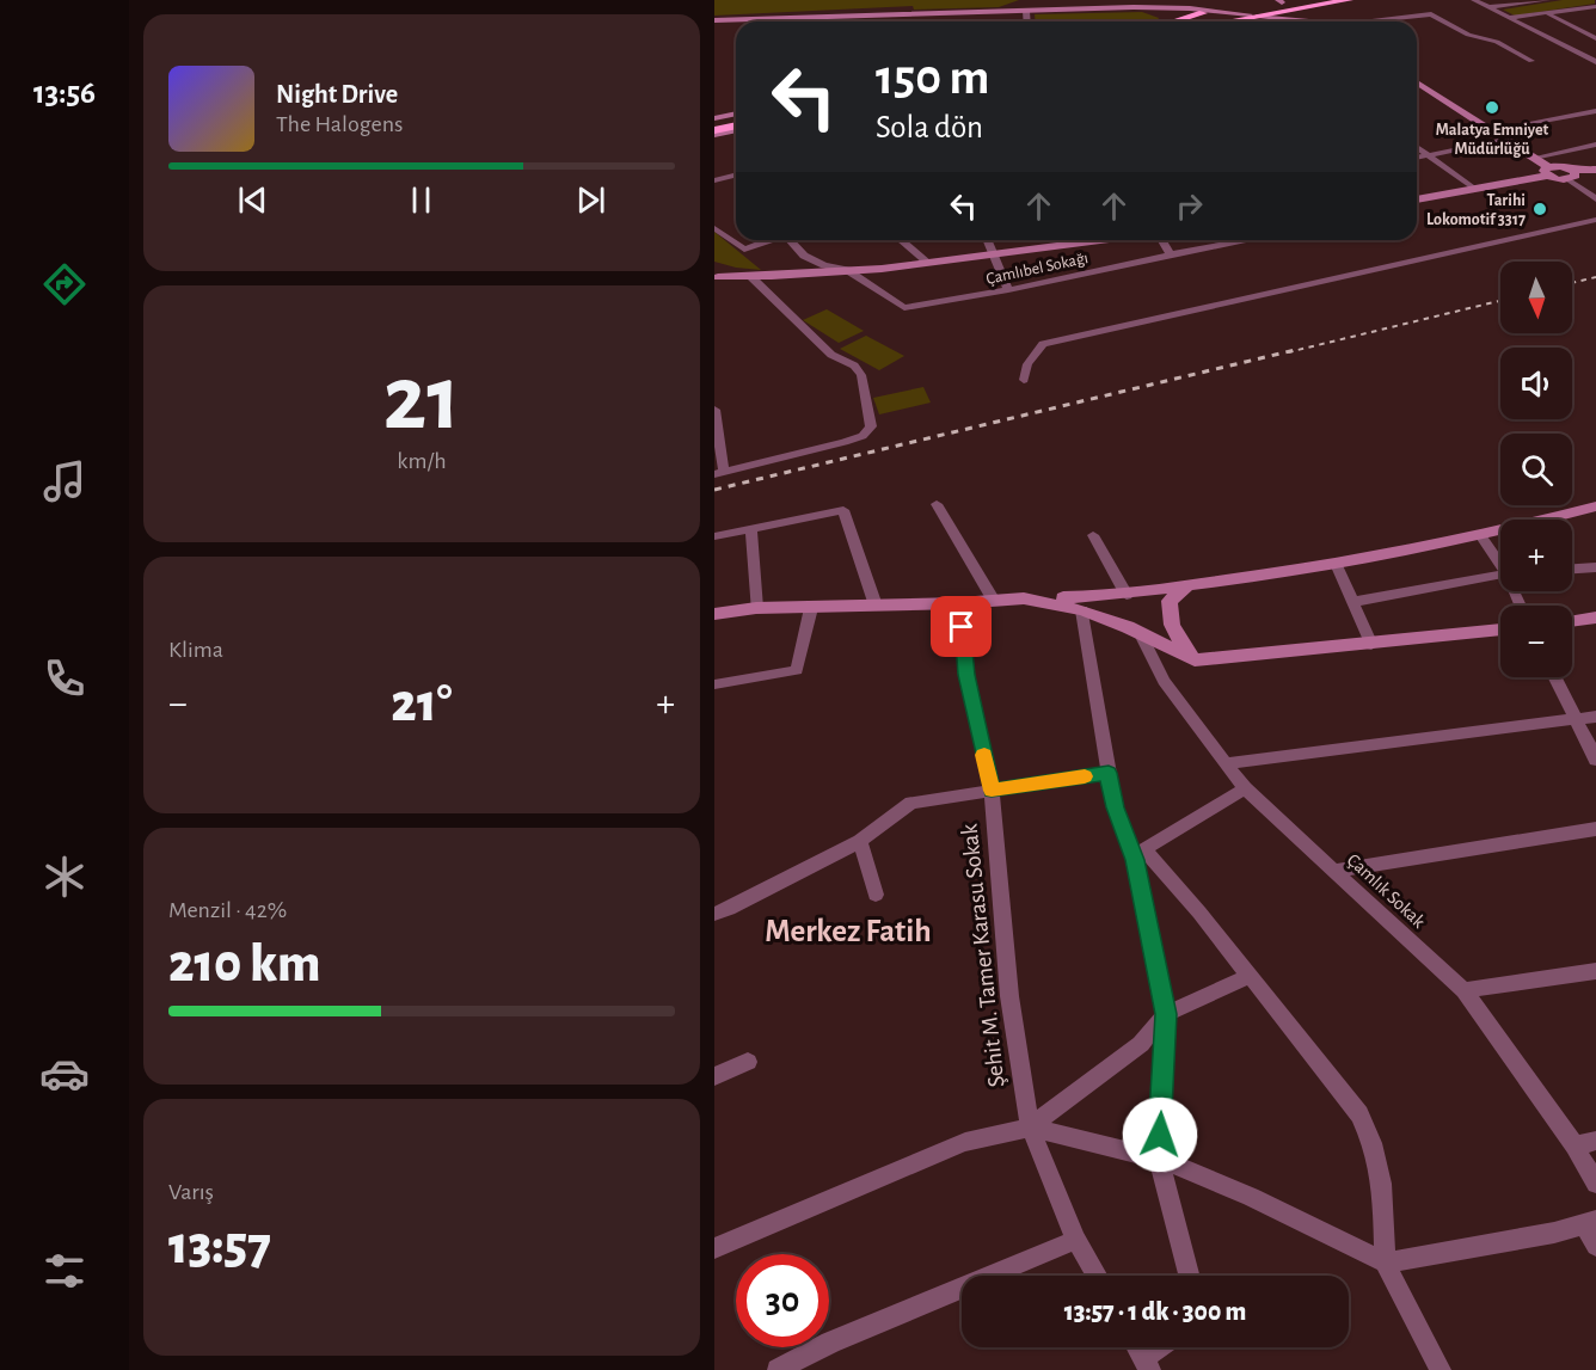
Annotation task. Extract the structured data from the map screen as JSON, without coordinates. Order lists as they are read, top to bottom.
{
  "streets": {
    "street": ["Çamlıbel Sokağı", "Çamlık Sokak", "Şehit M. Tamer Karasu Sokak"]
  },
  "districts": ["Merkez Fatih"],
  "places": ["Malatya Emniyet Müdürlüğü", "Tarihi Lokomotif 3317"],
  "north": "bottom",
  "page": {
    "tabs": "13:56",
    "turn": ["150 m", "Sola dön"],
    "song": ["Night Drive", "The Halogens"],
    "map_buttons": ["+", "−"],
    "tile": [
      ["21", "km/h"],
      "Klima",
      ["Menzil · 42%", "210 km"],
      ["Varış", "13:57"]
    ],
    "heat": ["−", "21°", "+"],
    "limit": "30",
    "trip": "13:57 · 1 dk · 300 m"
  }
}
